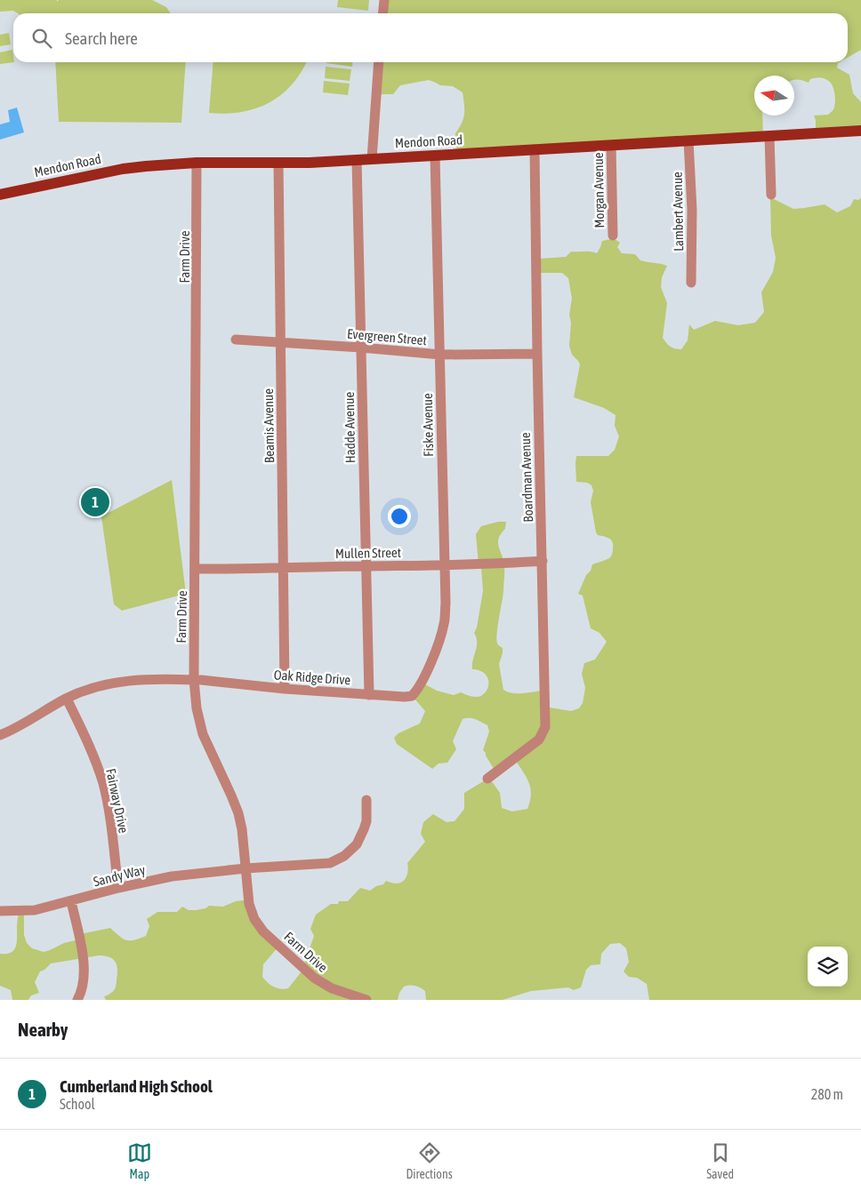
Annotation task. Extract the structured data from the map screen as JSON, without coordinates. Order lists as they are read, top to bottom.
{
  "streets": {
    "main road": ["Mendon Road"],
    "street": [
      "Morgan Avenue",
      "Lambert Avenue",
      "Farm Drive",
      "Evergreen Street",
      "Fiske Avenue",
      "Beamis Avenue",
      "Hadde Avenue",
      "Boardman Avenue",
      "Mullen Street",
      "Oak Ridge Drive",
      "Fairway Drive",
      "Sandy Way"
    ]
  },
  "crossings": [
    ["Mendon Road", "Morgan Avenue"],
    ["Mendon Road", "Lambert Avenue"],
    ["Mendon Road", "Farm Drive"],
    ["Mendon Road", "Fiske Avenue"],
    ["Mendon Road", "Beamis Avenue"],
    ["Mendon Road", "Hadde Avenue"],
    ["Mendon Road", "Boardman Avenue"],
    ["Farm Drive", "Mullen Street"],
    ["Farm Drive", "Oak Ridge Drive"],
    ["Farm Drive", "Sandy Way"],
    ["Evergreen Street", "Fiske Avenue"],
    ["Evergreen Street", "Beamis Avenue"],
    ["Evergreen Street", "Hadde Avenue"],
    ["Evergreen Street", "Boardman Avenue"],
    ["Fiske Avenue", "Mullen Street"],
    ["Fiske Avenue", "Oak Ridge Drive"],
    ["Beamis Avenue", "Mullen Street"],
    ["Beamis Avenue", "Oak Ridge Drive"],
    ["Hadde Avenue", "Mullen Street"],
    ["Hadde Avenue", "Oak Ridge Drive"],
    ["Boardman Avenue", "Mullen Street"],
    ["Oak Ridge Drive", "Fairway Drive"],
    ["Fairway Drive", "Sandy Way"]
  ],
  "north": "left",
  "page": {
    "search": "Search here",
    "pins": "1",
    "heading": "Nearby",
    "list": [
      {
        "mark": "1",
        "name": "Cumberland High School",
        "note": "School",
        "value": "280 m"
      }
    ],
    "nav": ["Map", "Directions", "Saved"]
  }
}
